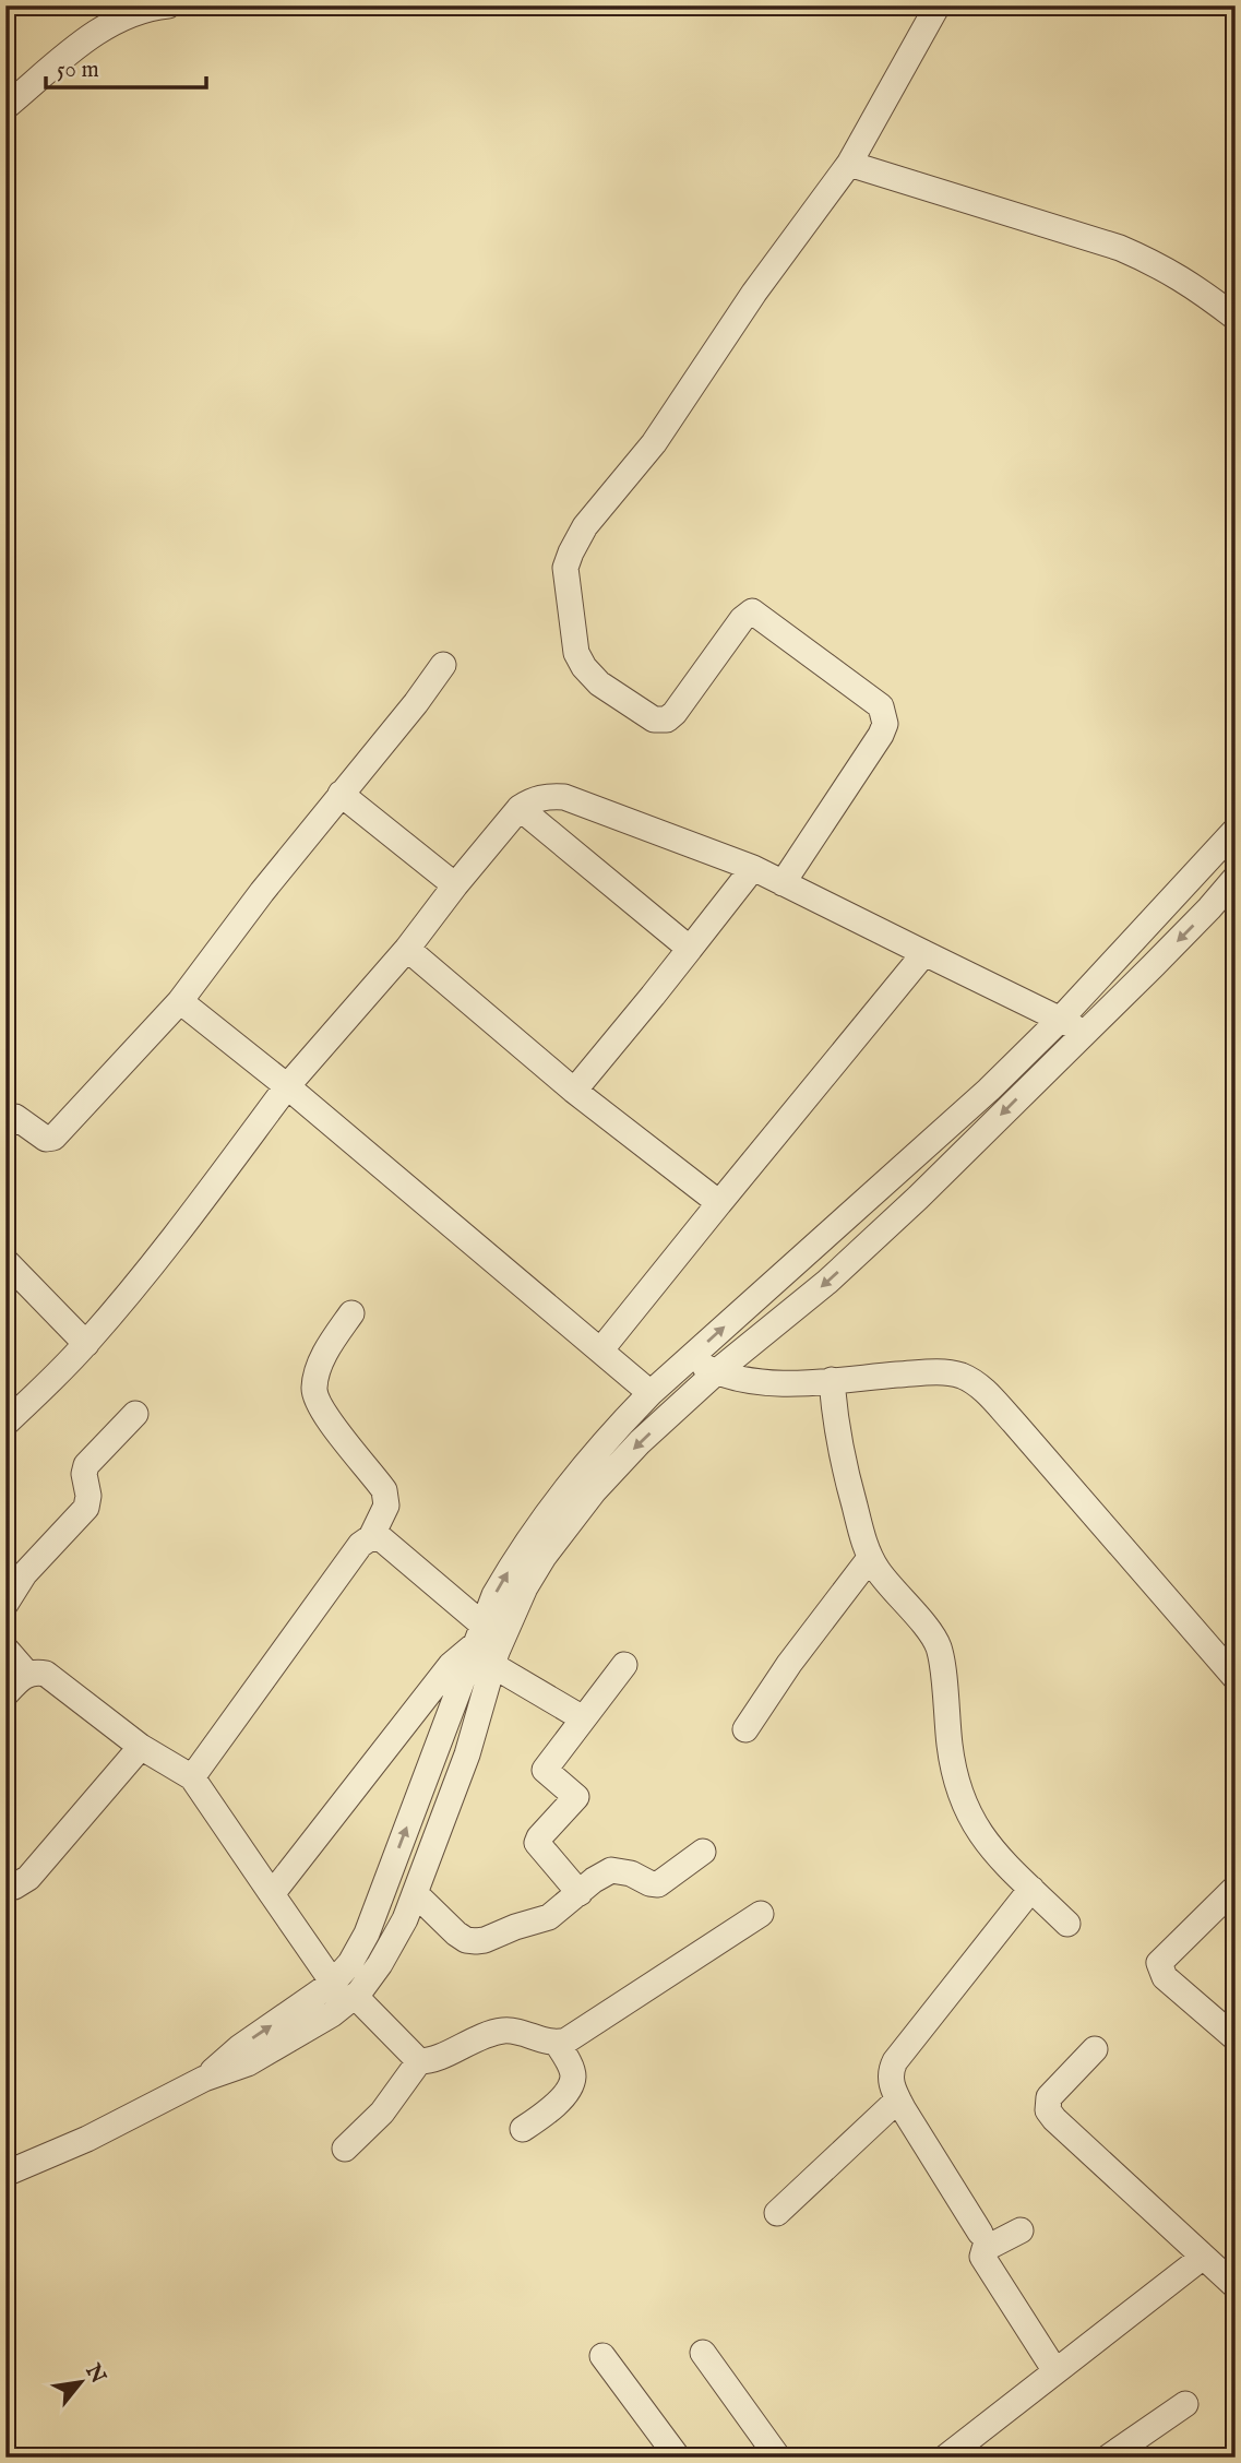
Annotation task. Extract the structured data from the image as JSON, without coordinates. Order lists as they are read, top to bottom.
{
  "scale_bar": "50 m",
  "north": "top right"
}
